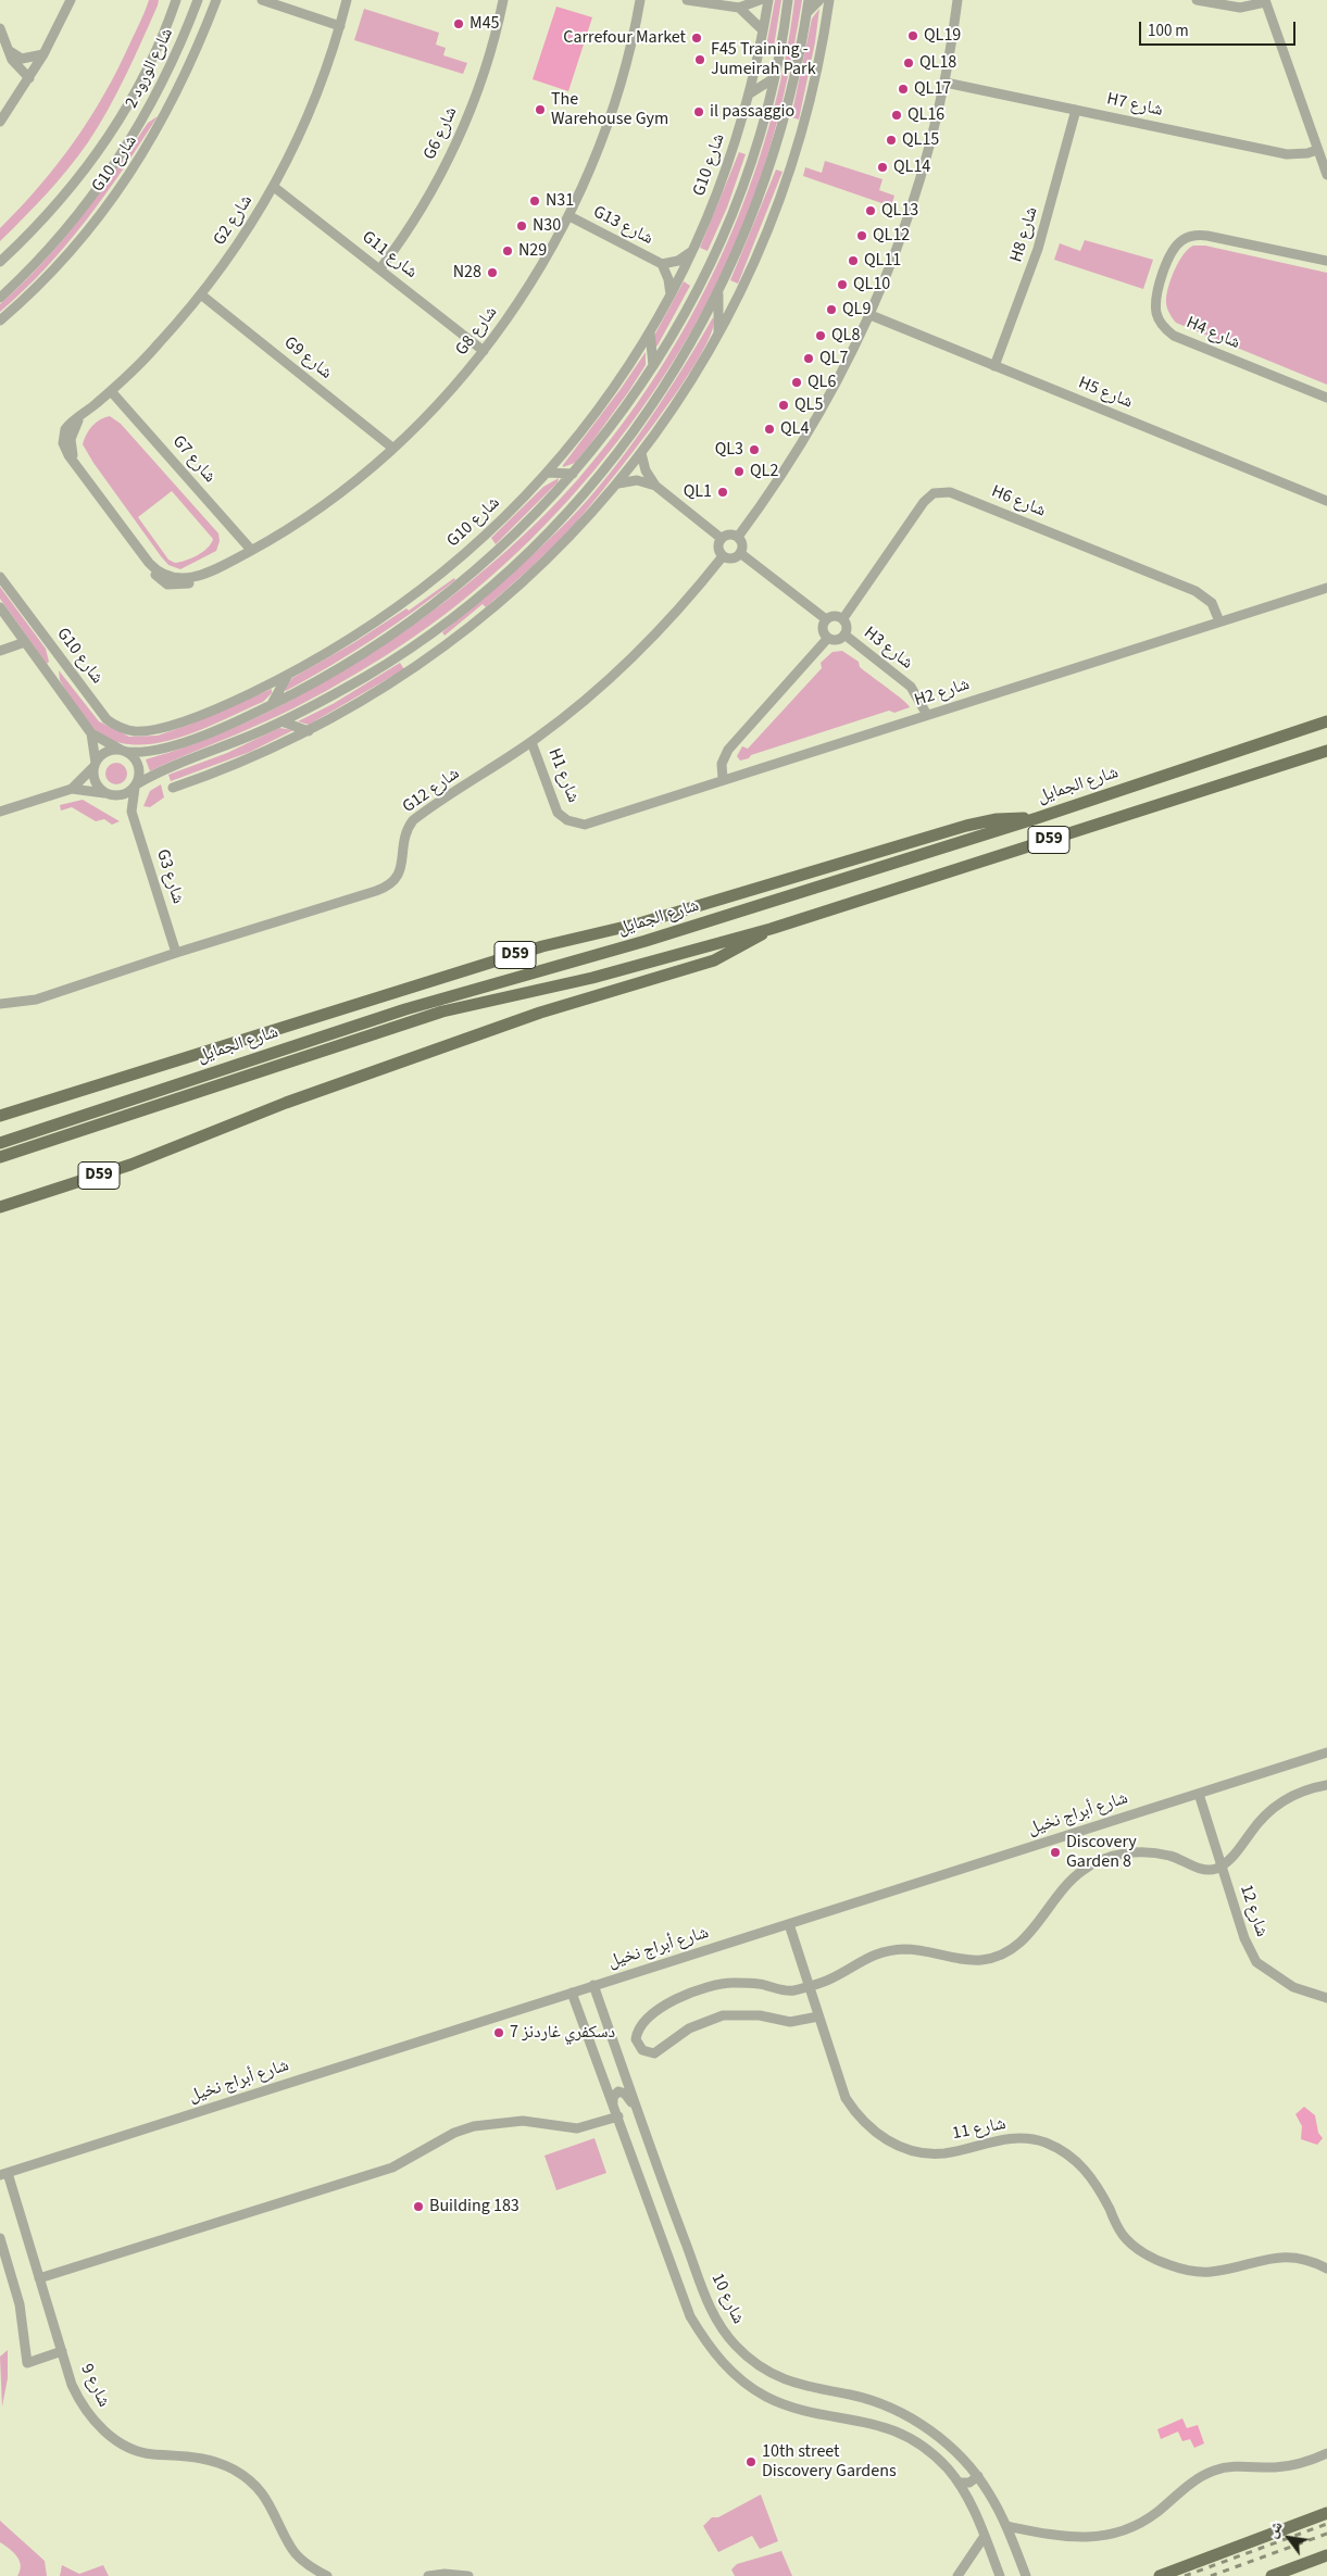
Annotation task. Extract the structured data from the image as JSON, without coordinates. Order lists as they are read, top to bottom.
{
  "streets": {
    "main road": ["شارع الجمايل", "D59"],
    "street": [
      "شارع الورود 2",
      "H7 شارع",
      "G6 شارع",
      "G10 شارع",
      "G2 شارع",
      "G13 شارع",
      "H8 شارع",
      "G11 شارع",
      "G8 شارع",
      "H4 شارع",
      "G9 شارع",
      "H5 شارع",
      "G7 شارع",
      "H6 شارع",
      "H3 شارع",
      "H2 شارع",
      "H1 شارع",
      "G12 شارع",
      "G3 شارع",
      "شارع أبراج نخيل",
      "شارع 12",
      "شارع 11",
      "شارع 10",
      "شارع 9"
    ]
  },
  "crossings": [
    ["H7 شارع", "H8 شارع"],
    ["G6 شارع", "G11 شارع"],
    ["G10 شارع", "G13 شارع"],
    ["G10 شارع", "G3 شارع"],
    ["G2 شارع", "G11 شارع"],
    ["G2 شارع", "G8 شارع"],
    ["G2 شارع", "G9 شارع"],
    ["G2 شارع", "G7 شارع"],
    ["G13 شارع", "G8 شارع"],
    ["H8 شارع", "H5 شارع"],
    ["G11 شارع", "G8 شارع"],
    ["G8 شارع", "G9 شارع"],
    ["G8 شارع", "G7 شارع"],
    ["H6 شارع", "H3 شارع"],
    ["H6 شارع", "H2 شارع"],
    ["H3 شارع", "H2 شارع"],
    ["H2 شارع", "H1 شارع"],
    ["H1 شارع", "G12 شارع"],
    ["شارع الجمايل", "D59"],
    ["G12 شارع", "G3 شارع"],
    ["شارع أبراج نخيل", "شارع 12"],
    ["شارع أبراج نخيل", "شارع 11"],
    ["شارع أبراج نخيل", "شارع 10"],
    ["شارع أبراج نخيل", "شارع 9"]
  ],
  "places": [
    "M45",
    "QL19",
    "Carrefour Market",
    "F45 Training - Jumeirah Park",
    "QL18",
    "QL17",
    "The Warehouse Gym",
    "il passaggio",
    "QL16",
    "QL15",
    "QL14",
    "N31",
    "QL13",
    "N30",
    "QL12",
    "N29",
    "QL11",
    "N28",
    "QL10",
    "QL9",
    "QL8",
    "QL7",
    "QL6",
    "QL5",
    "QL4",
    "QL3",
    "QL2",
    "QL1",
    "Discovery Garden 8",
    "دسكفري غاردنز 7",
    "Building 183",
    "10th street Discovery Gardens"
  ],
  "scale_bar": "100 m",
  "north": "top left"
}
